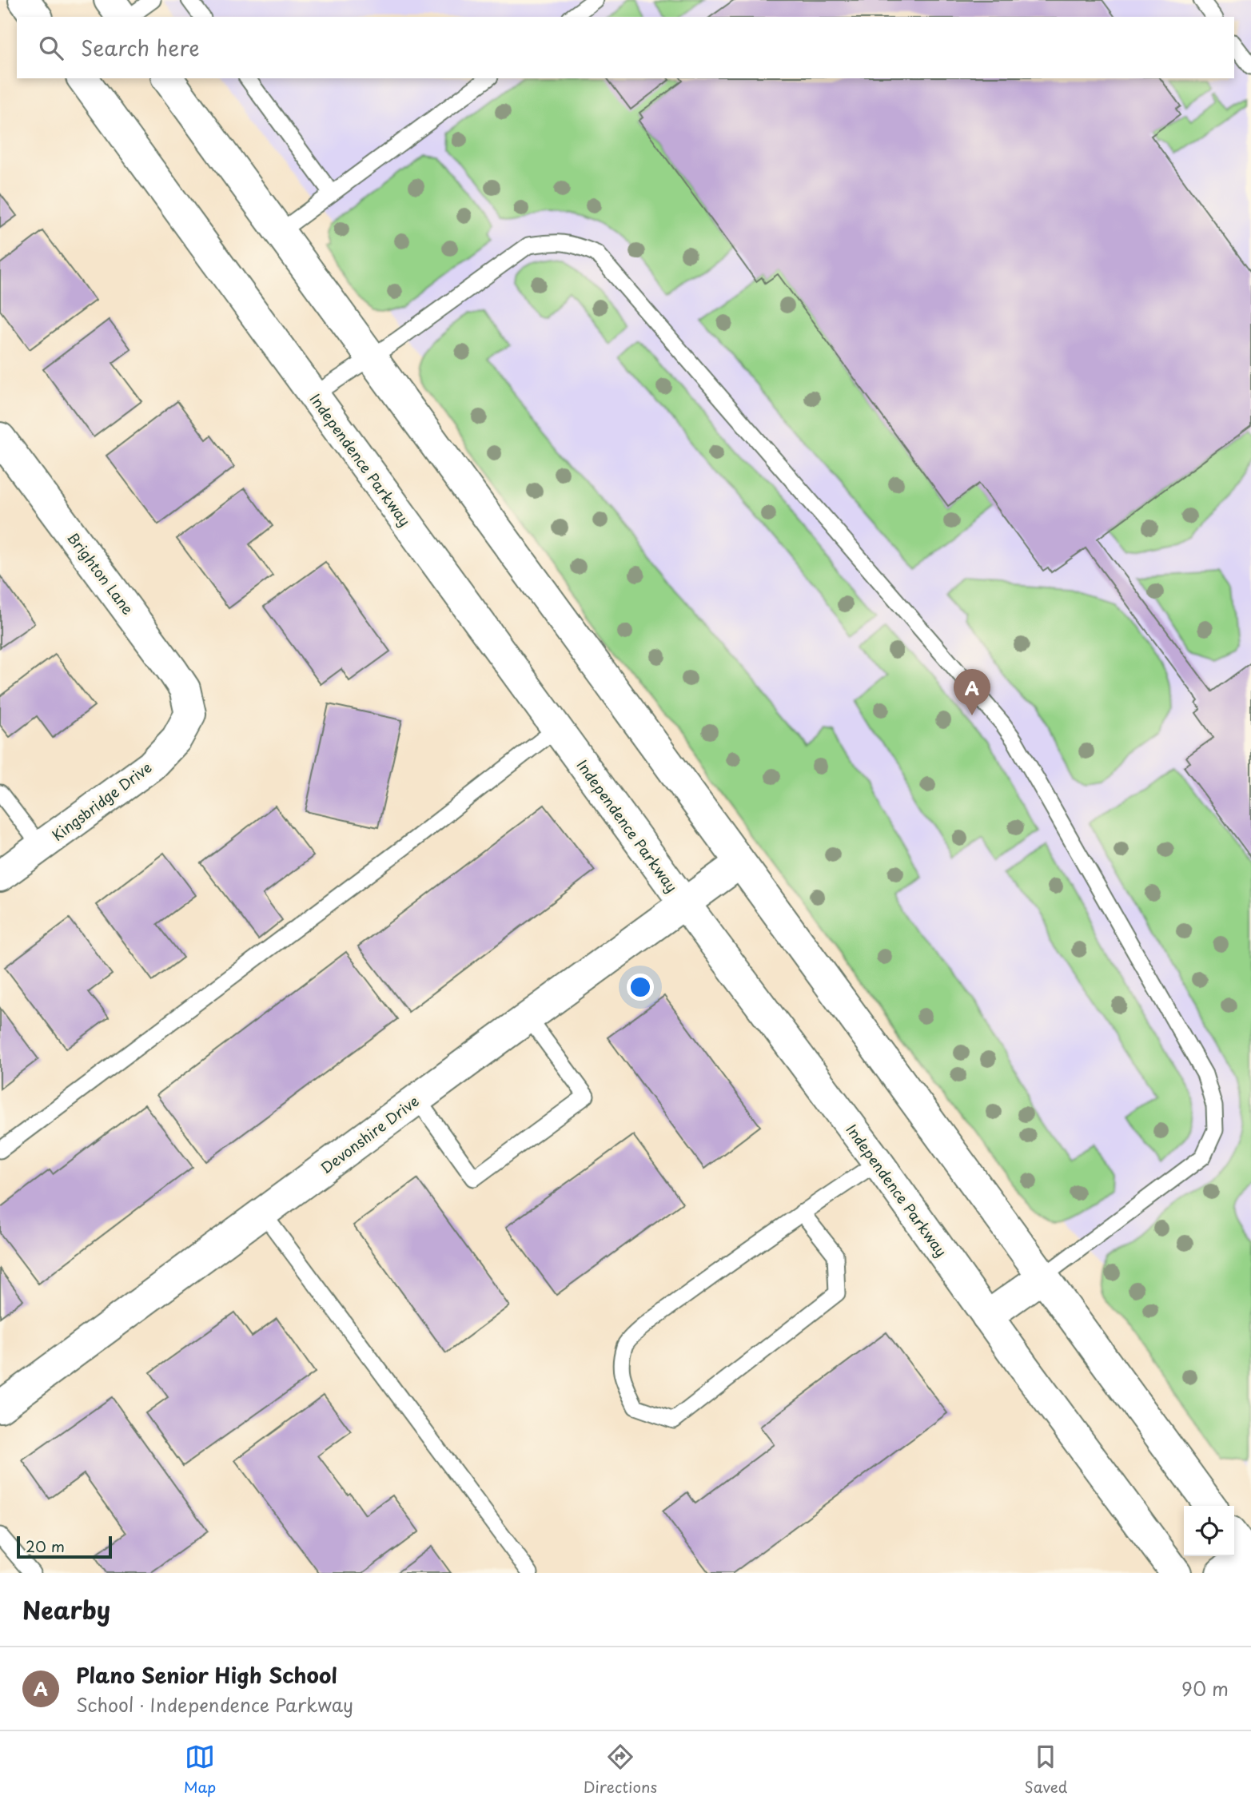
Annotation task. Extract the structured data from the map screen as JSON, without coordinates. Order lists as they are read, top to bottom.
{
  "streets": {
    "main road": [
      "Independence Parkway",
      "Brighton Lane",
      "Kingsbridge Drive",
      "Devonshire Drive"
    ]
  },
  "crossings": [
    ["Independence Parkway", "Devonshire Drive"],
    ["Brighton Lane", "Kingsbridge Drive"]
  ],
  "scale_bar": "20 m",
  "page": {
    "search": "Search here",
    "pins": "A",
    "scale": "20 m",
    "heading": "Nearby",
    "list": [
      {
        "mark": "A",
        "name": "Plano Senior High School",
        "note": "School · Independence Parkway",
        "value": "90 m"
      }
    ],
    "nav": ["Map", "Directions", "Saved"]
  }
}
